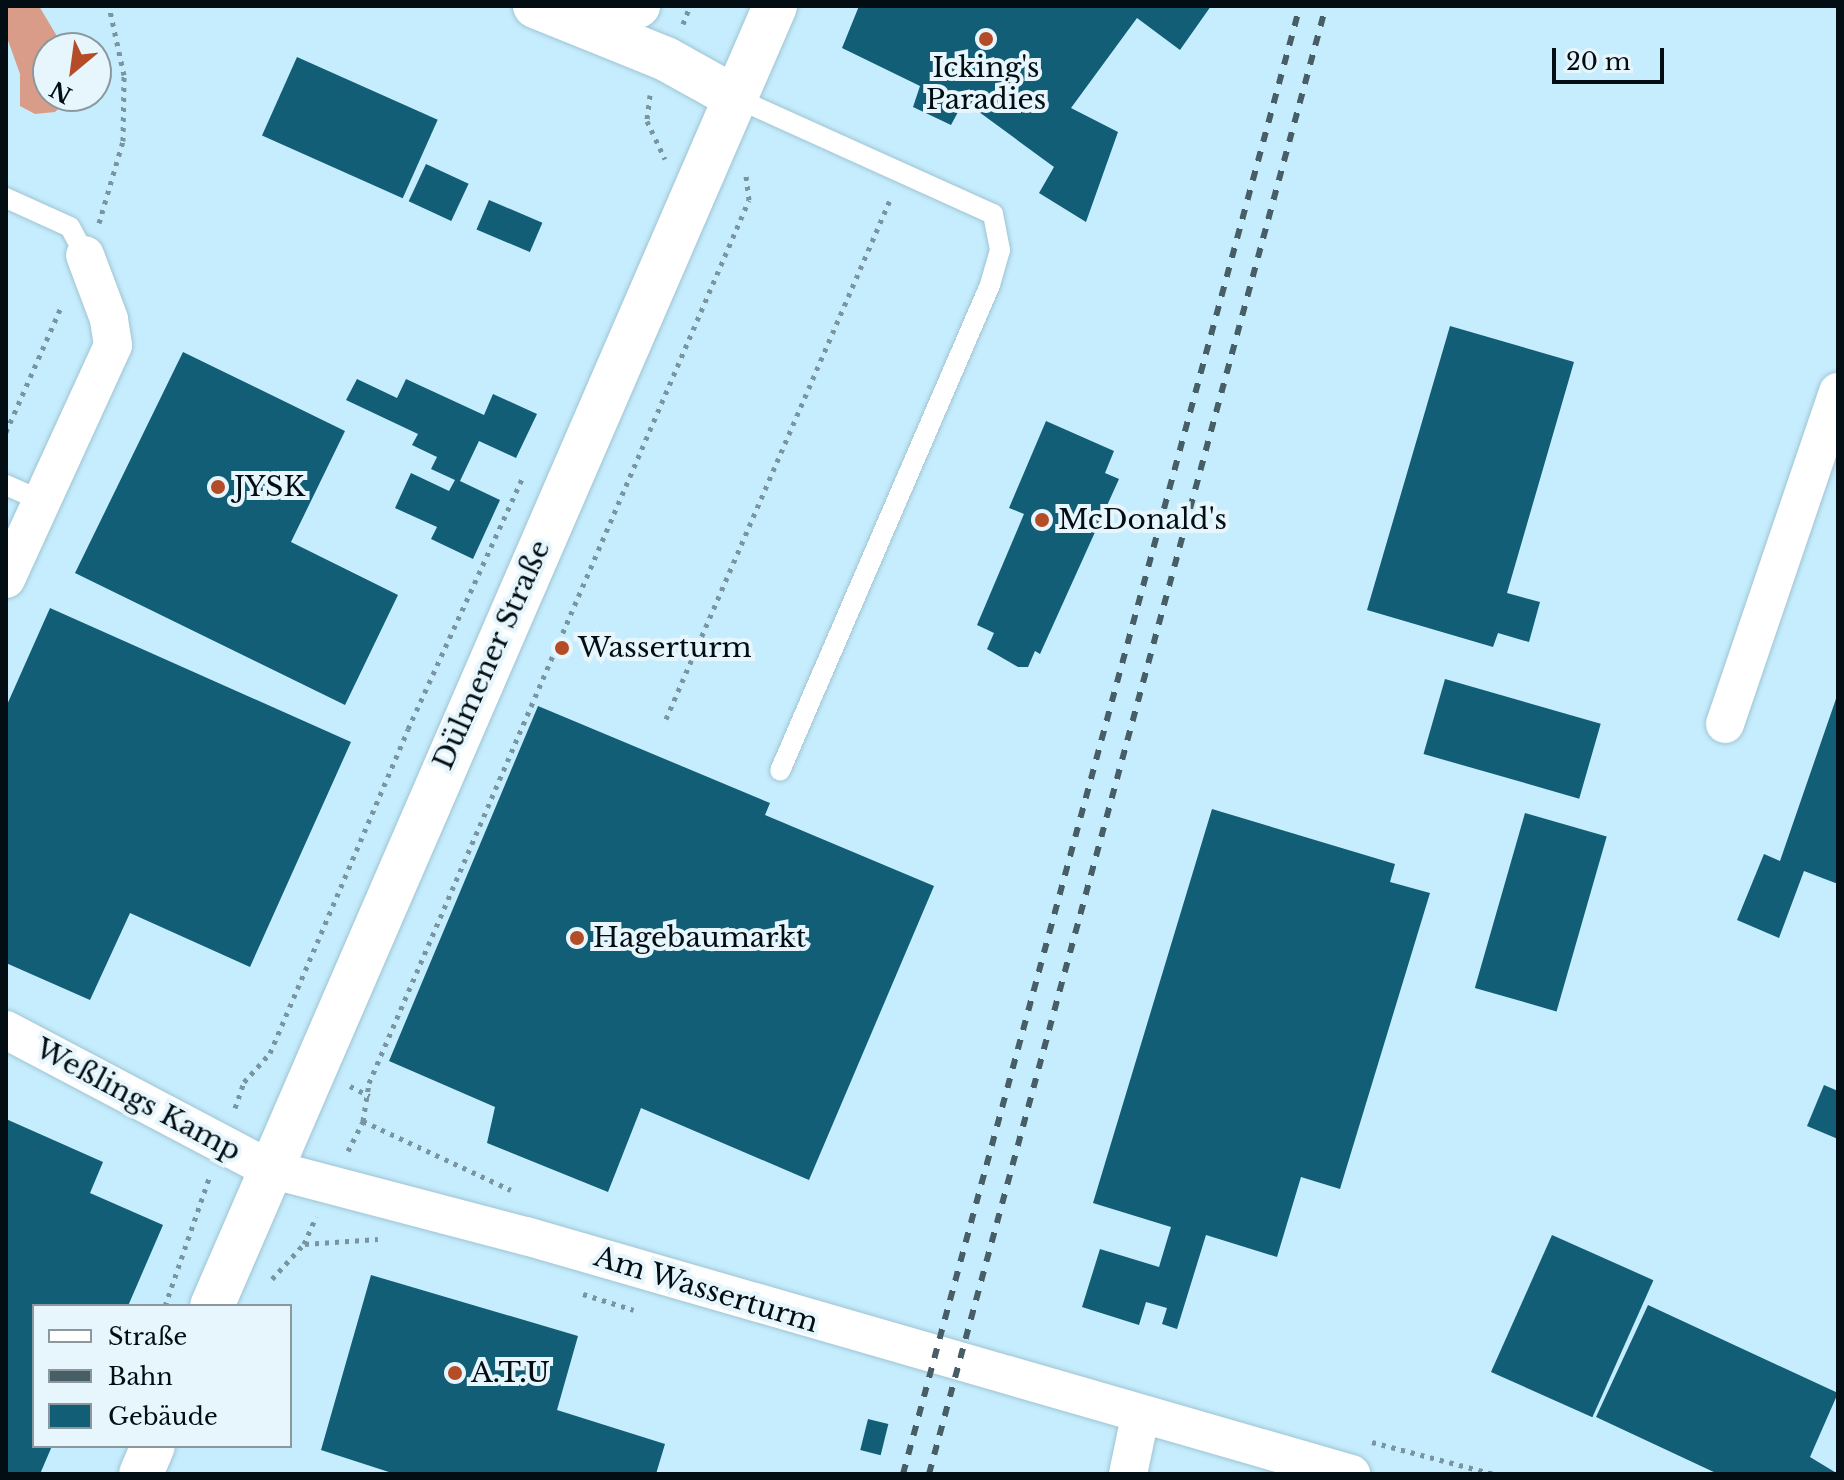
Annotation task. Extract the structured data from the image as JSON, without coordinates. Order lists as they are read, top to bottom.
{
  "streets": {
    "street": ["Dülmener Straße", "Weßlings Kamp", "Am Wasserturm"]
  },
  "crossings": [
    ["Dülmener Straße", "Weßlings Kamp"],
    ["Dülmener Straße", "Am Wasserturm"],
    ["Weßlings Kamp", "Am Wasserturm"]
  ],
  "places": [
    "Icking's Paradies",
    "JYSK",
    "McDonald's",
    "Wasserturm",
    "Hagebaumarkt",
    "A.T.U"
  ],
  "legend": ["Straße", "Bahn", "Gebäude"],
  "scale_bar": "20 m",
  "north": "bottom left"
}
